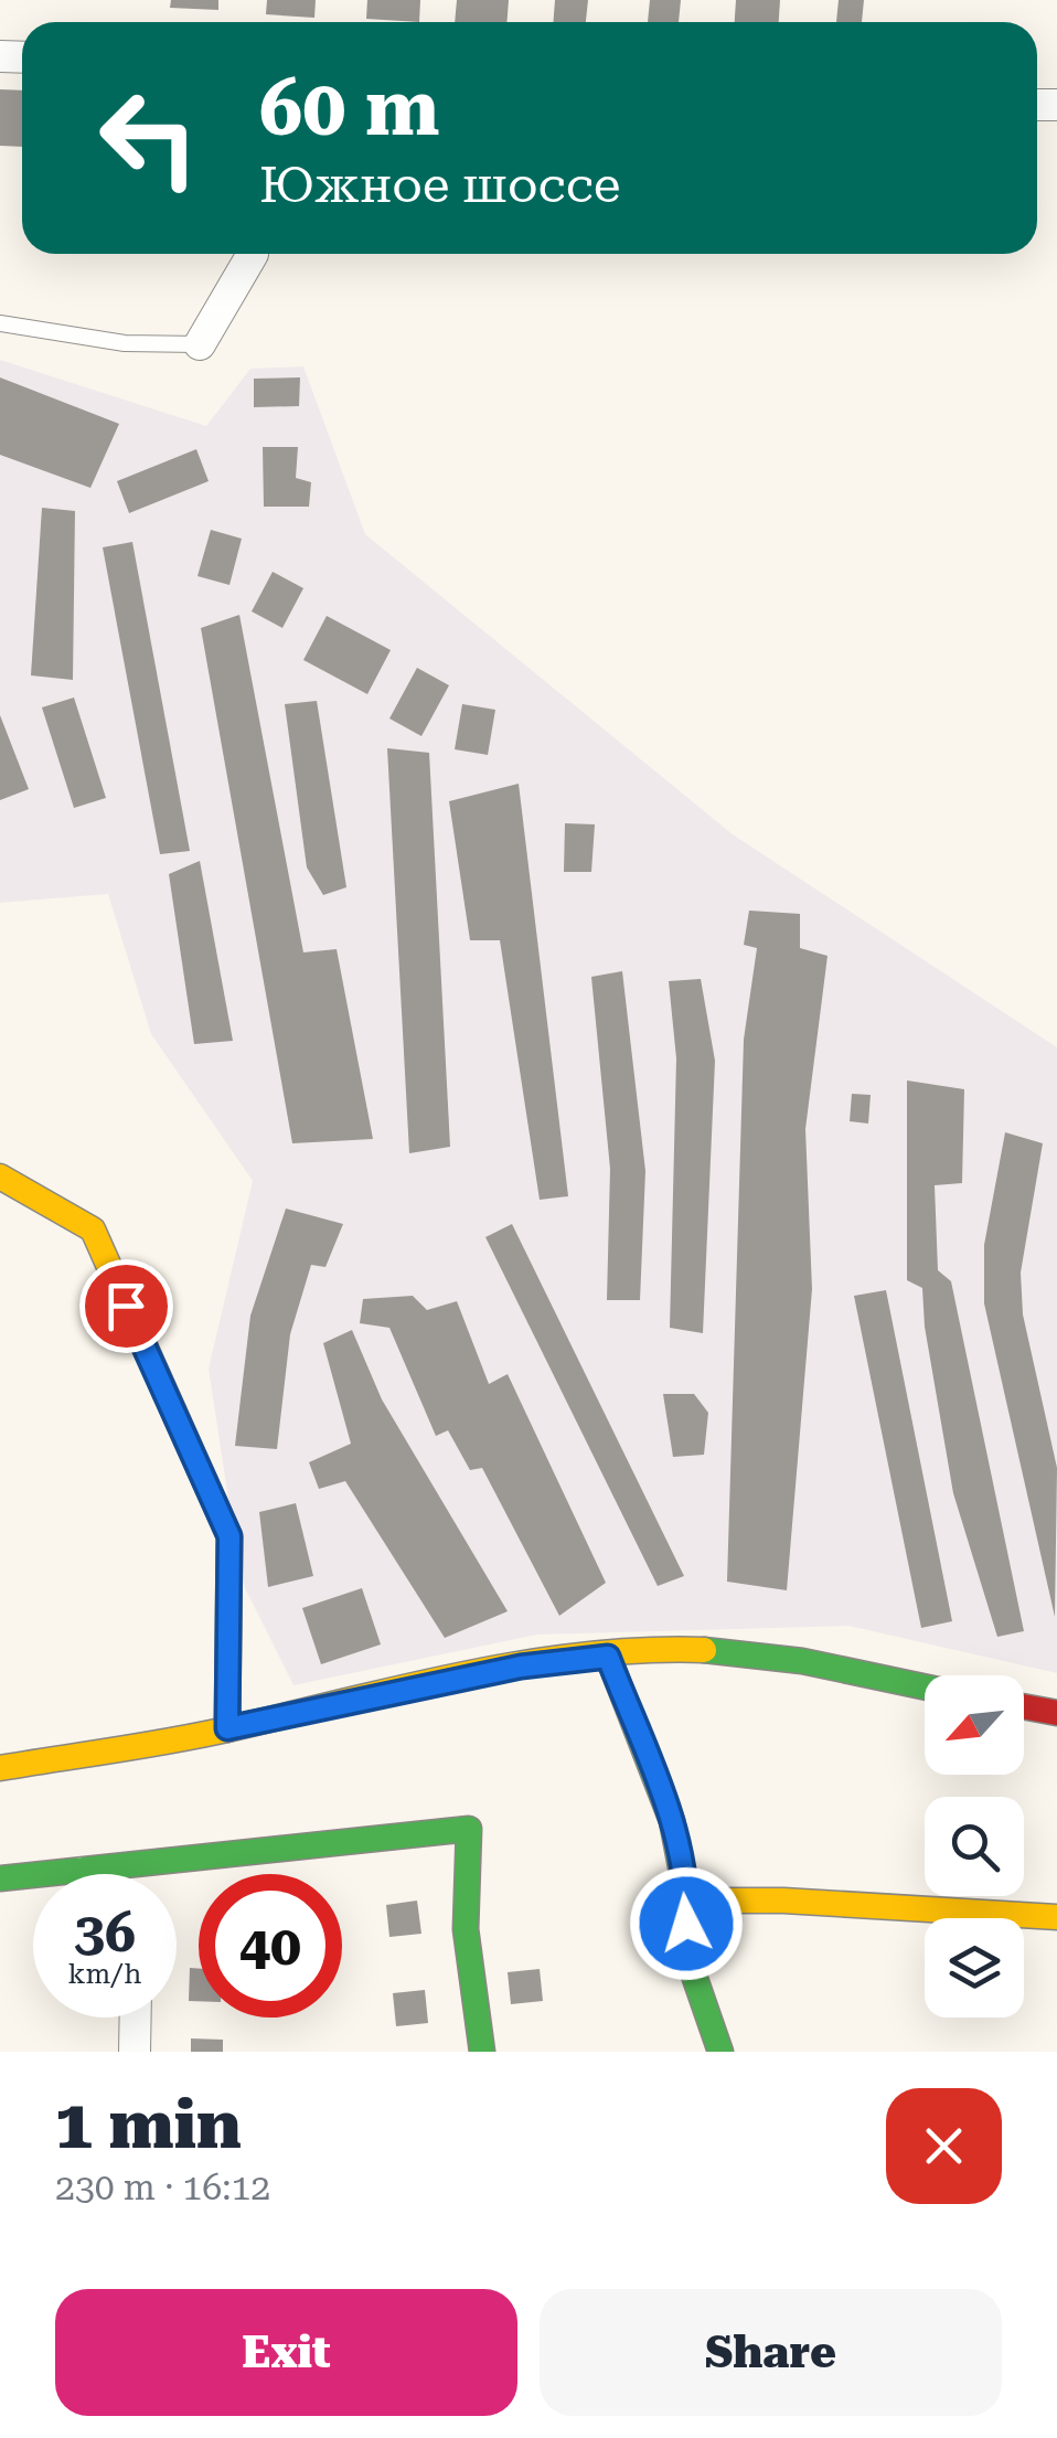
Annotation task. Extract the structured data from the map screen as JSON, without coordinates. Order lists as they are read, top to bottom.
{
  "north": "bottom left",
  "page": {
    "turn": ["60 m", "Южное шоссе"],
    "speed": "36 km/h",
    "limit": "40",
    "heading": ["1 min", "230 m · 16:12"],
    "buttons": ["Exit", "Share"]
  }
}
